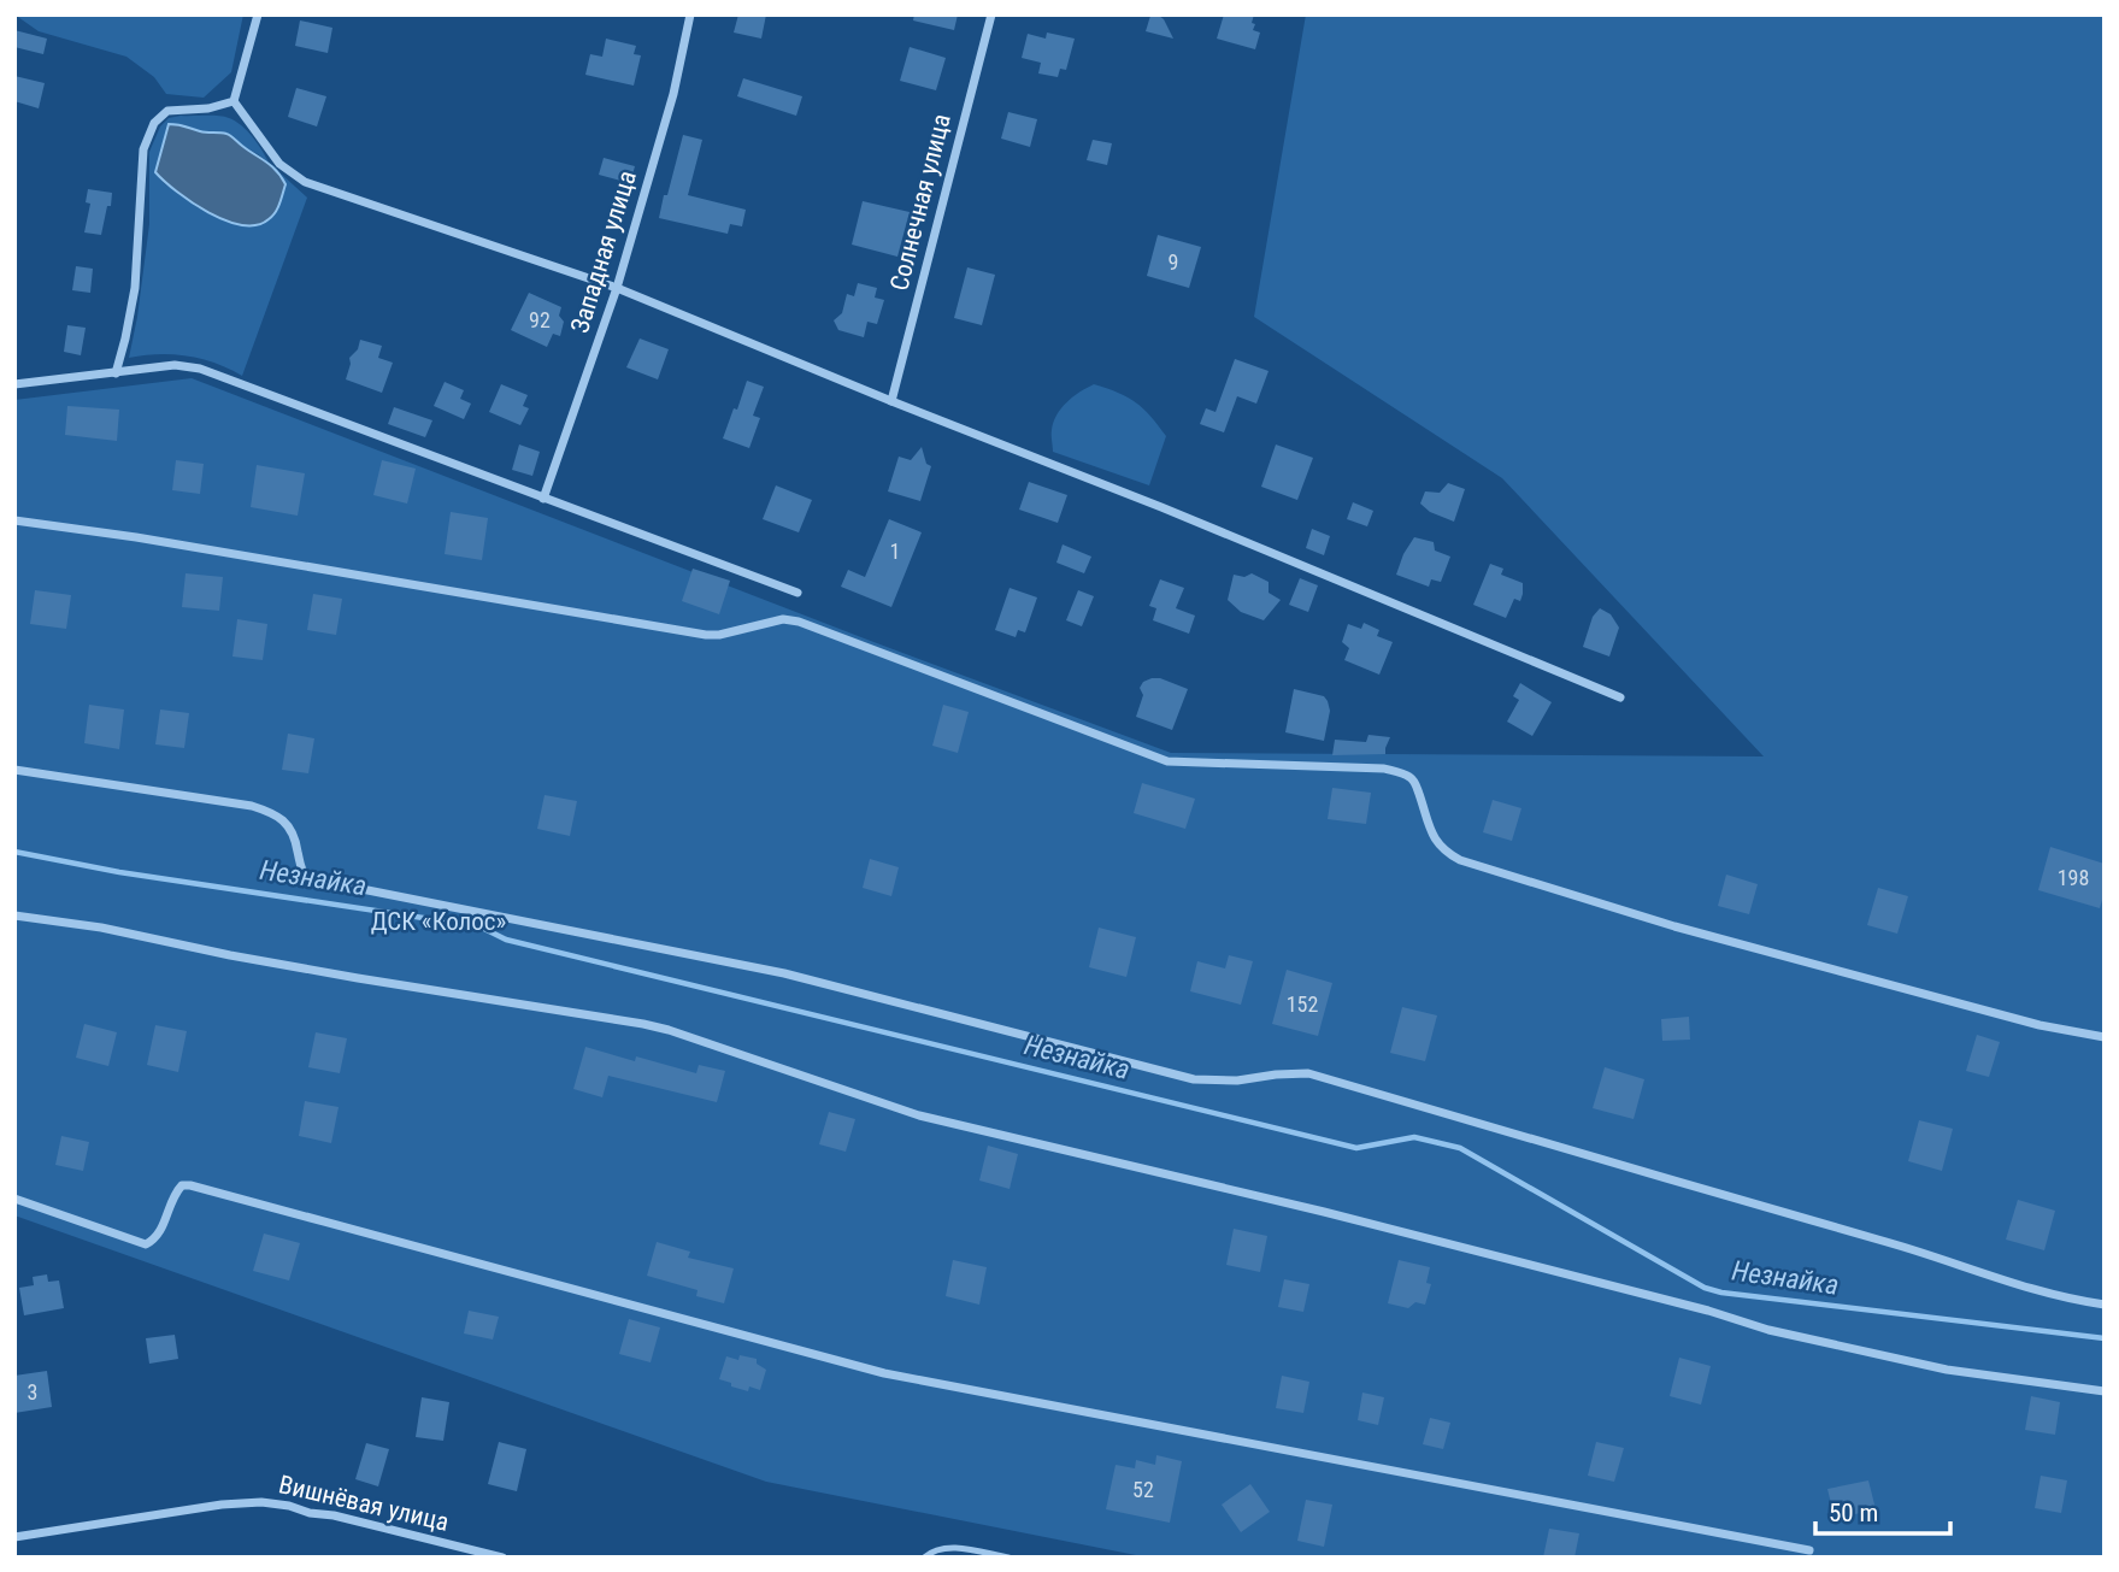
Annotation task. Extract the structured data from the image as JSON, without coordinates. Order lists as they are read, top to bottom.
{
  "streets": {
    "street": ["Солнечная улица", "Западная улица", "Вишнёвая улица"]
  },
  "water": ["Незнайка"],
  "parks": ["ДСК «Колос»"],
  "house_numbers": [
    "9",
    "92",
    "1",
    "198",
    "152",
    "3",
    "52"
  ],
  "scale_bar": "50 m"
}
